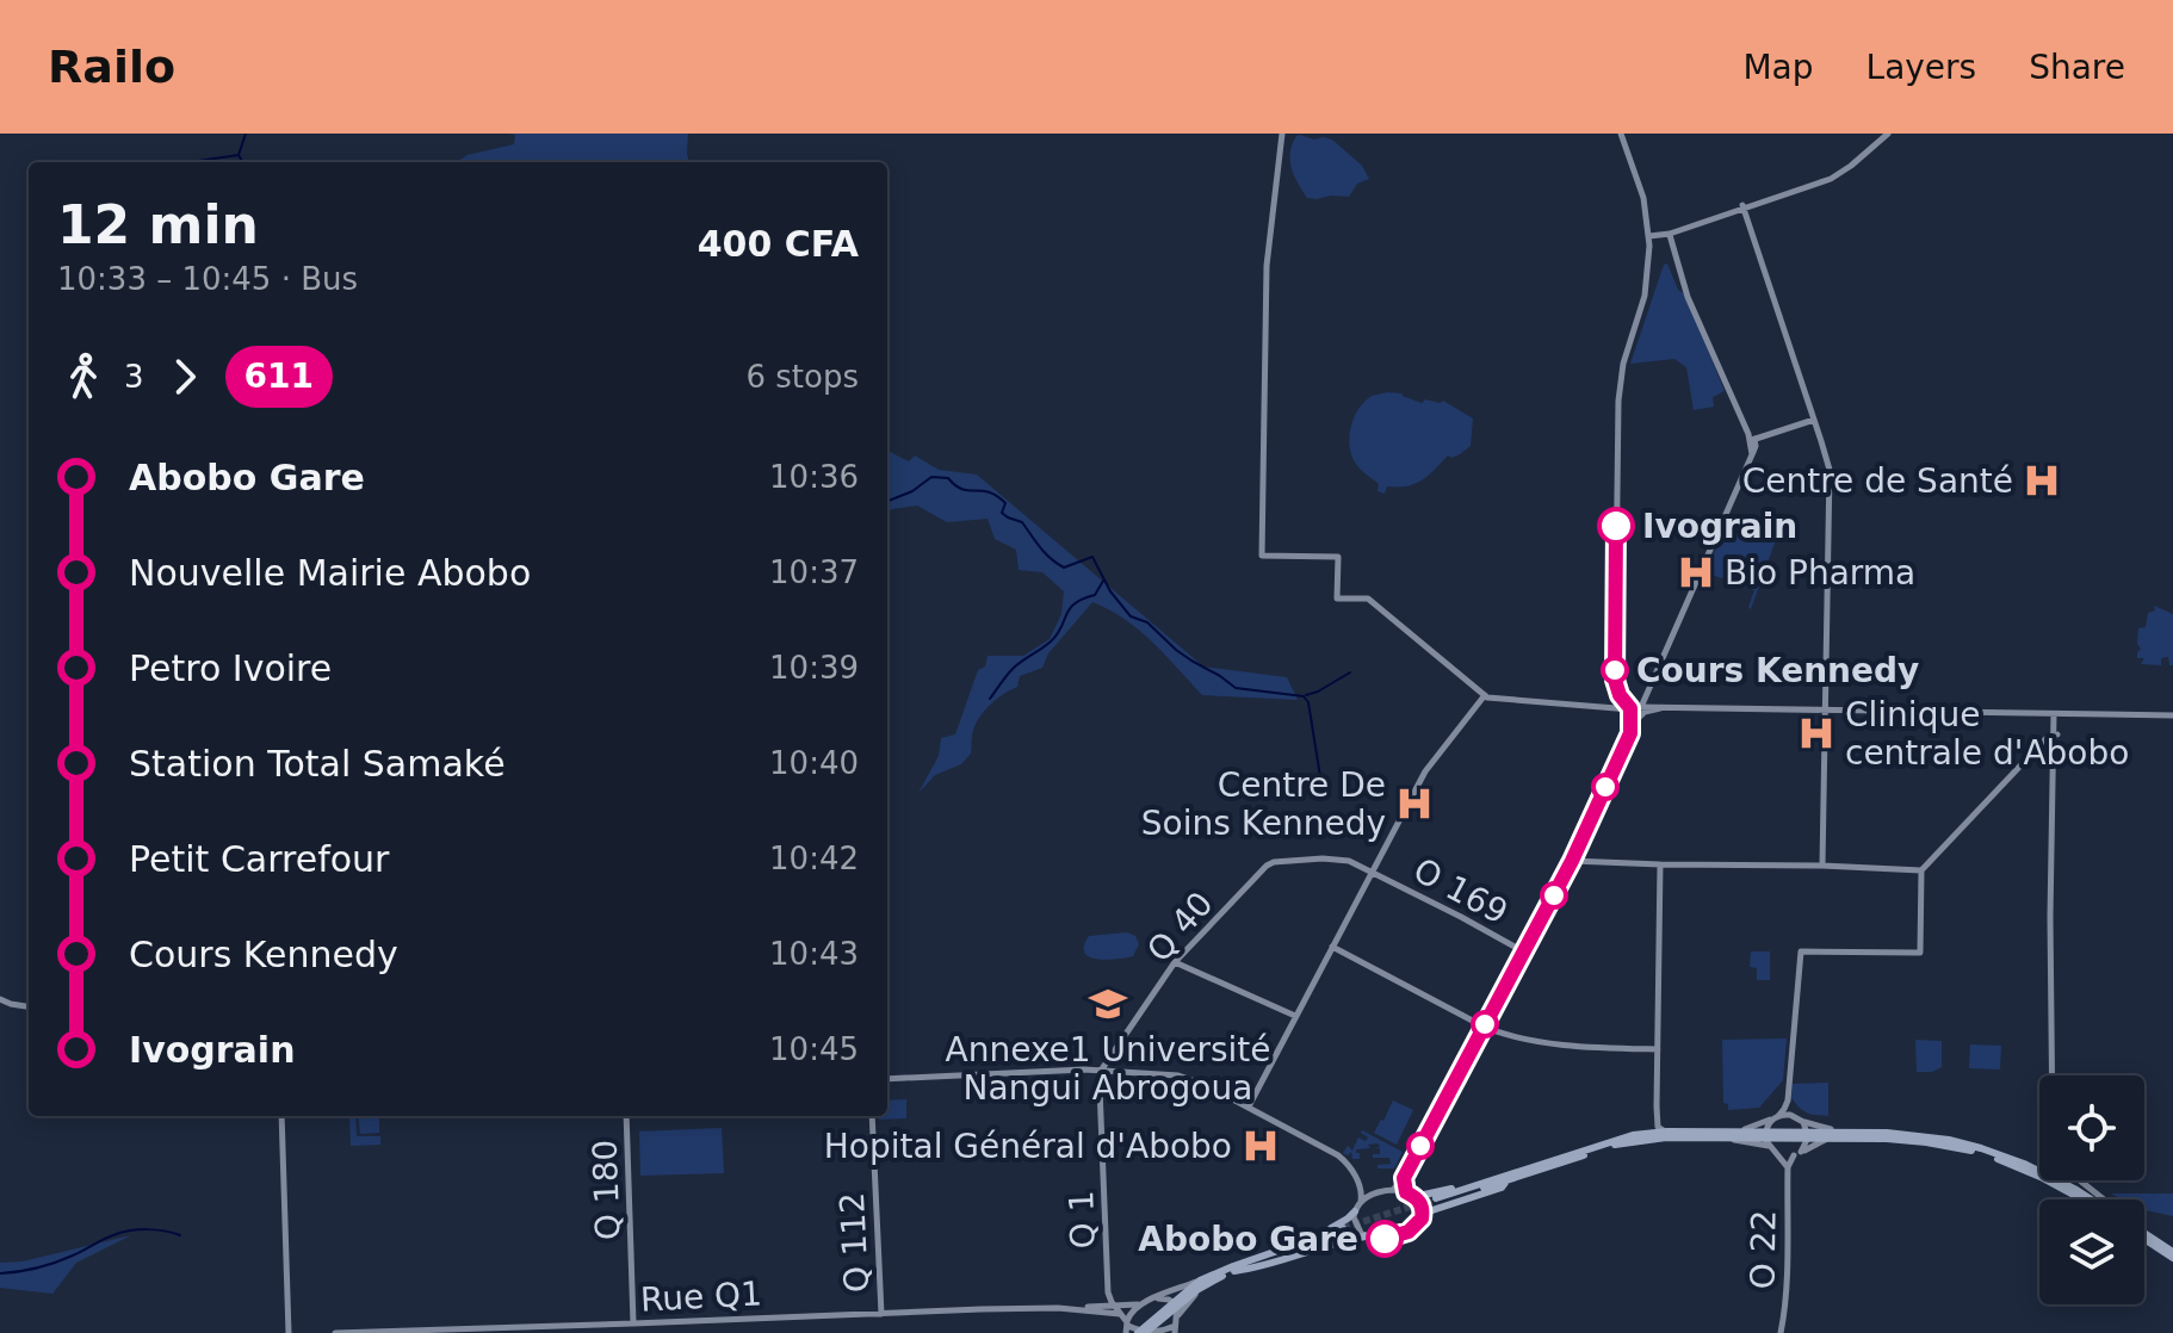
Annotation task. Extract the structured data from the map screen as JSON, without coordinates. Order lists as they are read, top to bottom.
{
  "streets": {
    "street": [
      "O 169",
      "Q 40",
      "Q 180",
      "Q 1",
      "Q 112",
      "O 22",
      "Rue Q1"
    ]
  },
  "crossings": [
    ["O 169", "Q 40"],
    ["Q 40", "Q 1"],
    ["Q 180", "Rue Q1"],
    ["Q 1", "Rue Q1"],
    ["Q 112", "Rue Q1"]
  ],
  "places": {
    "hospital": [
      "Centre de Santé",
      "Bio Pharma",
      "Clinique centrale d'Abobo",
      "Centre De Soins Kennedy",
      "Hopital Général d'Abobo"
    ],
    "other": ["Ivograin", "Cours Kennedy", "Abobo Gare"],
    "school or university": ["Annexe1 Université Nangui Abrogoua"]
  },
  "lines": ["bus line 611"],
  "page": {
    "header": "Railo",
    "nav": ["Map", "Layers", "Share"],
    "heading": ["12 min", "10:33 – 10:45 · Bus", "400 CFA"],
    "legs": ["3", "611", "6 stops"],
    "list": [
      {
        "name": "Abobo Gare",
        "value": "10:36"
      },
      {
        "name": "Nouvelle Mairie Abobo",
        "value": "10:37"
      },
      {
        "name": "Petro Ivoire",
        "value": "10:39"
      },
      {
        "name": "Station Total Samaké",
        "value": "10:40"
      },
      {
        "name": "Petit Carrefour",
        "value": "10:42"
      },
      {
        "name": "Cours Kennedy",
        "value": "10:43"
      },
      {
        "name": "Ivograin",
        "value": "10:45"
      }
    ]
  }
}
